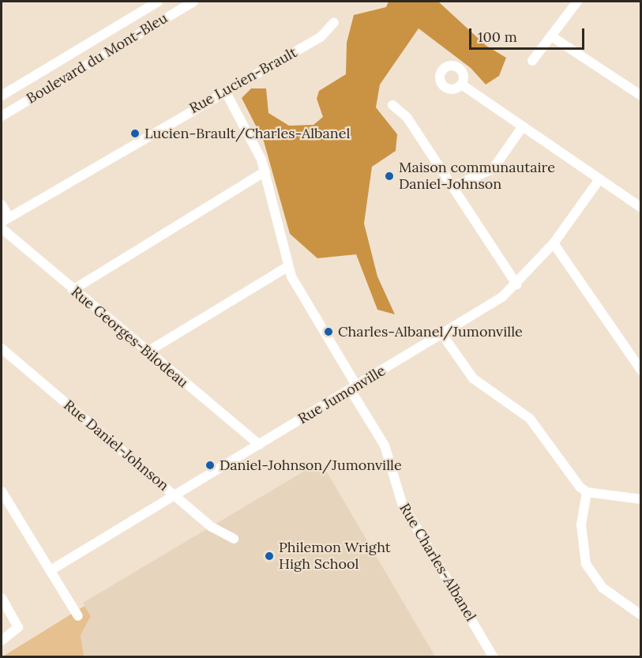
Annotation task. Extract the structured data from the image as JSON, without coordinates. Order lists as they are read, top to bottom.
{
  "streets": {
    "street": [
      "Boulevard du Mont-Bleu",
      "Rue Lucien-Brault",
      "Rue Georges-Bilodeau",
      "Rue Jumonville",
      "Rue Daniel-Johnson",
      "Rue Charles-Albanel"
    ]
  },
  "crossings": [
    ["Rue Lucien-Brault", "Rue Charles-Albanel"],
    ["Rue Georges-Bilodeau", "Rue Jumonville"],
    ["Rue Jumonville", "Rue Daniel-Johnson"],
    ["Rue Jumonville", "Rue Charles-Albanel"]
  ],
  "places": [
    "Lucien-Brault/Charles-Albanel",
    "Maison communautaire Daniel-Johnson",
    "Charles-Albanel/Jumonville",
    "Daniel-Johnson/Jumonville",
    "Philemon Wright High School"
  ],
  "scale_bar": "100 m"
}
